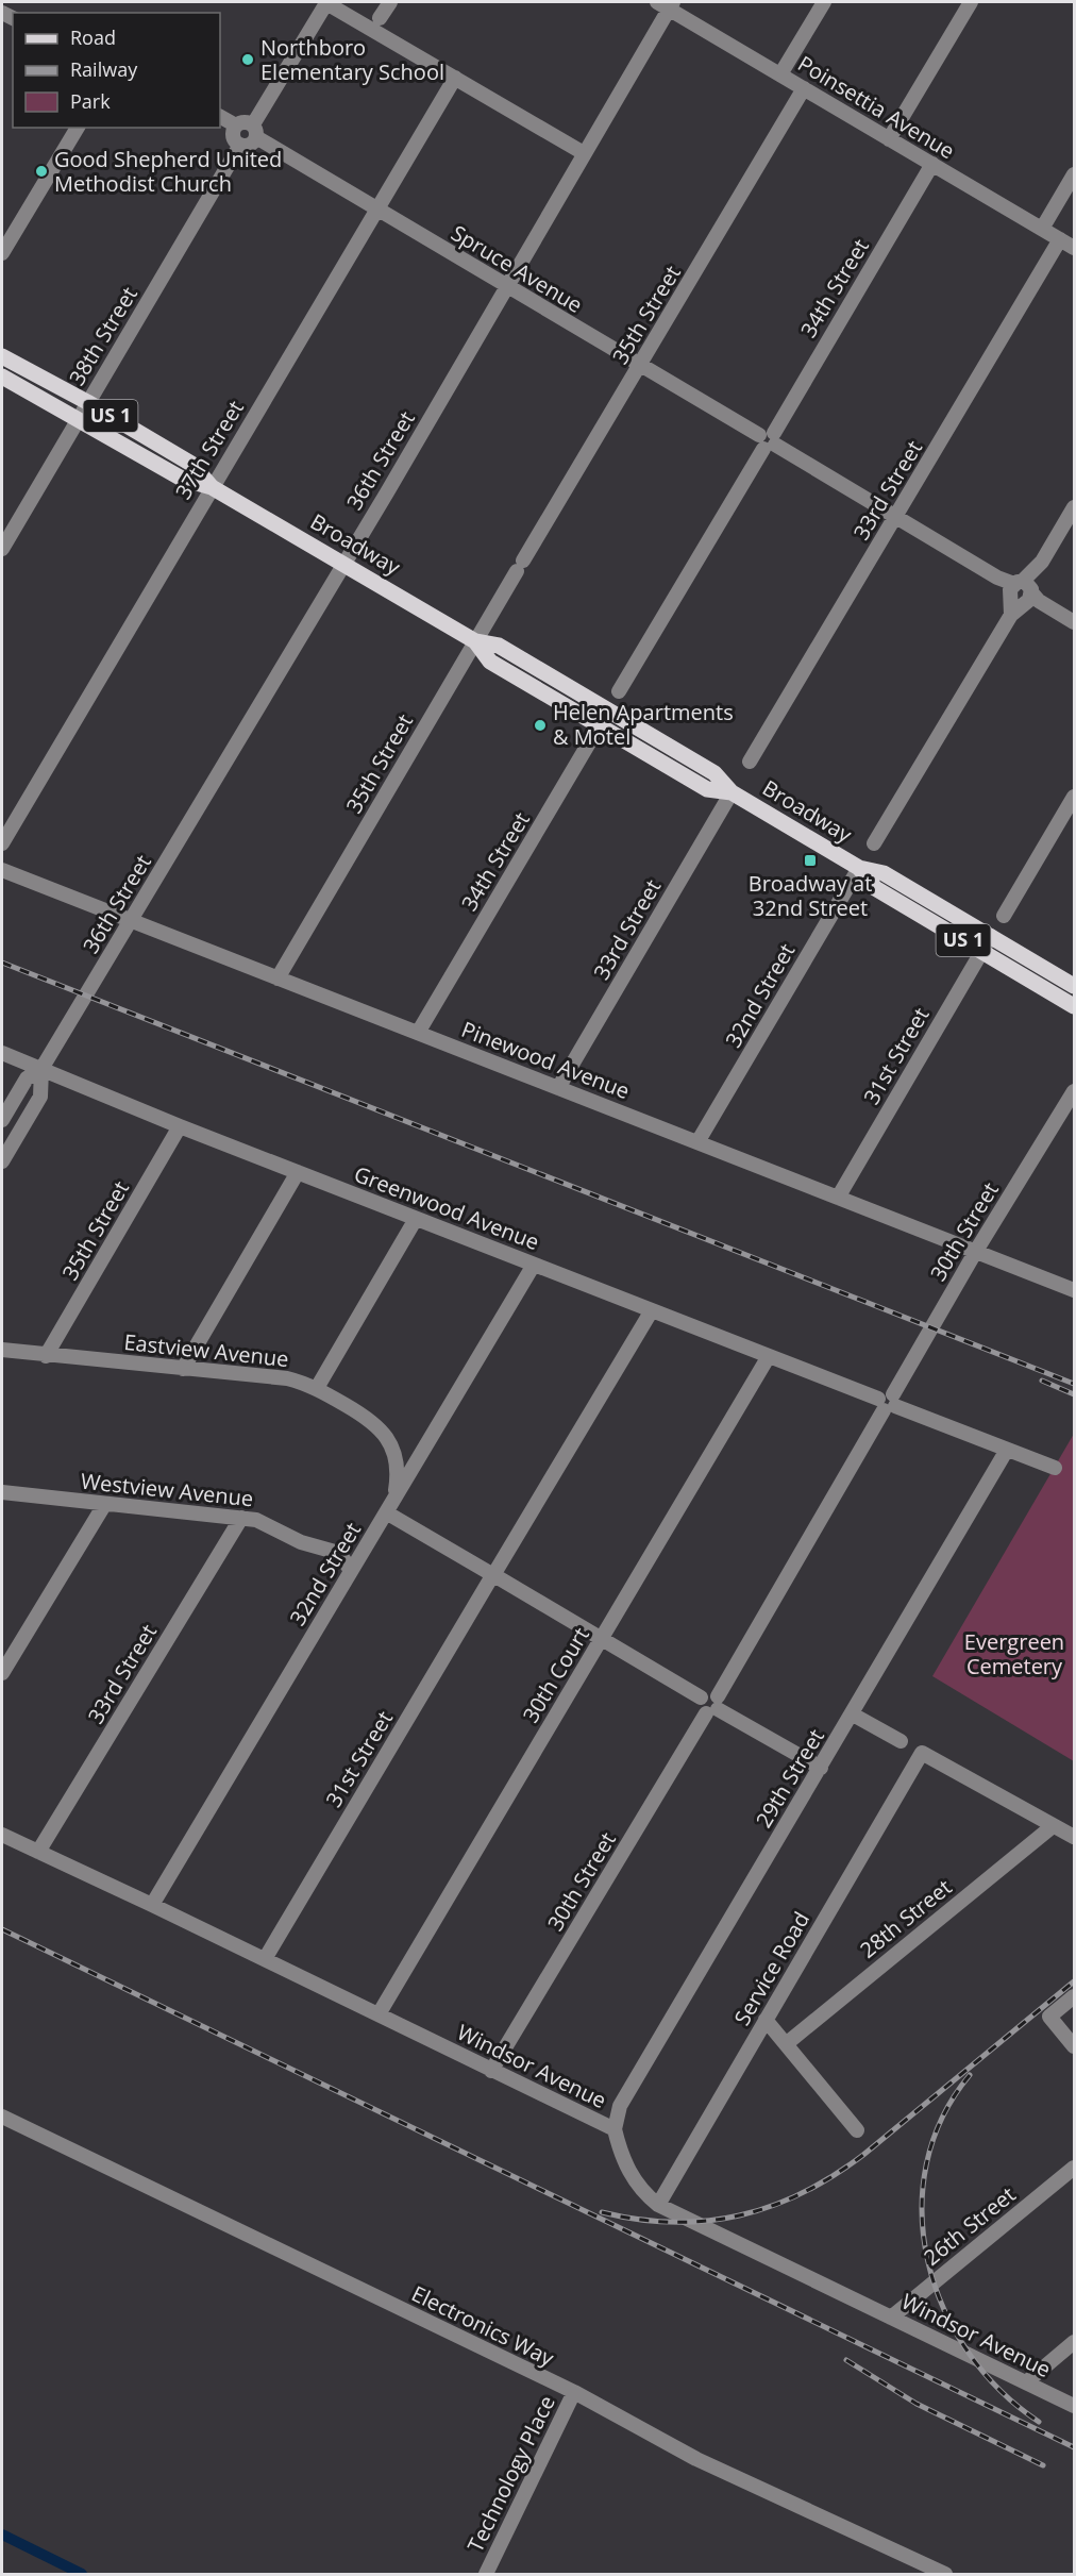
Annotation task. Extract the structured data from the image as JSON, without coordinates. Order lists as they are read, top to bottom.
{
  "streets": {
    "main road": ["US 1", "Broadway"],
    "street": [
      "Poinsettia Avenue",
      "Spruce Avenue",
      "34th Street",
      "35th Street",
      "38th Street",
      "37th Street",
      "36th Street",
      "33rd Street",
      "32nd Street",
      "31st Street",
      "Pinewood Avenue",
      "Greenwood Avenue",
      "30th Street",
      "Eastview Avenue",
      "Westview Avenue",
      "30th Court",
      "29th Street",
      "28th Street",
      "Service Road",
      "Windsor Avenue",
      "26th Street",
      "Electronics Way",
      "Technology Place"
    ]
  },
  "crossings": [
    ["Poinsettia Avenue", "34th Street"],
    ["Poinsettia Avenue", "35th Street"],
    ["Poinsettia Avenue", "36th Street"],
    ["Poinsettia Avenue", "33rd Street"],
    ["Spruce Avenue", "34th Street"],
    ["Spruce Avenue", "35th Street"],
    ["Spruce Avenue", "38th Street"],
    ["Spruce Avenue", "37th Street"],
    ["Spruce Avenue", "36th Street"],
    ["Spruce Avenue", "33rd Street"],
    ["34th Street", "Broadway"],
    ["34th Street", "Pinewood Avenue"],
    ["35th Street", "Broadway"],
    ["35th Street", "Pinewood Avenue"],
    ["35th Street", "Greenwood Avenue"],
    ["35th Street", "Eastview Avenue"],
    ["38th Street", "Broadway"],
    ["37th Street", "Broadway"],
    ["36th Street", "Broadway"],
    ["36th Street", "Pinewood Avenue"],
    ["36th Street", "Greenwood Avenue"],
    ["33rd Street", "Broadway"],
    ["33rd Street", "Pinewood Avenue"],
    ["33rd Street", "Westview Avenue"],
    ["33rd Street", "Windsor Avenue"],
    ["Broadway", "32nd Street"],
    ["Broadway", "31st Street"],
    ["32nd Street", "Pinewood Avenue"],
    ["32nd Street", "Greenwood Avenue"],
    ["32nd Street", "Eastview Avenue"],
    ["32nd Street", "Westview Avenue"],
    ["32nd Street", "Windsor Avenue"],
    ["31st Street", "Pinewood Avenue"],
    ["31st Street", "Greenwood Avenue"],
    ["31st Street", "Windsor Avenue"],
    ["Pinewood Avenue", "30th Street"],
    ["Greenwood Avenue", "30th Street"],
    ["Greenwood Avenue", "30th Court"],
    ["Greenwood Avenue", "29th Street"],
    ["30th Street", "Windsor Avenue"],
    ["30th Court", "Windsor Avenue"],
    ["29th Street", "Windsor Avenue"],
    ["28th Street", "Service Road"],
    ["Service Road", "Windsor Avenue"],
    ["Windsor Avenue", "26th Street"],
    ["Electronics Way", "Technology Place"]
  ],
  "parks": ["Evergreen Cemetery"],
  "places": {
    "other": ["Northboro Elementary School", "Good Shepherd United Methodist Church", "Helen Apartments & Motel"],
    "transit": ["Broadway at 32nd Street"]
  },
  "legend": ["Road", "Railway", "Park"]
}
